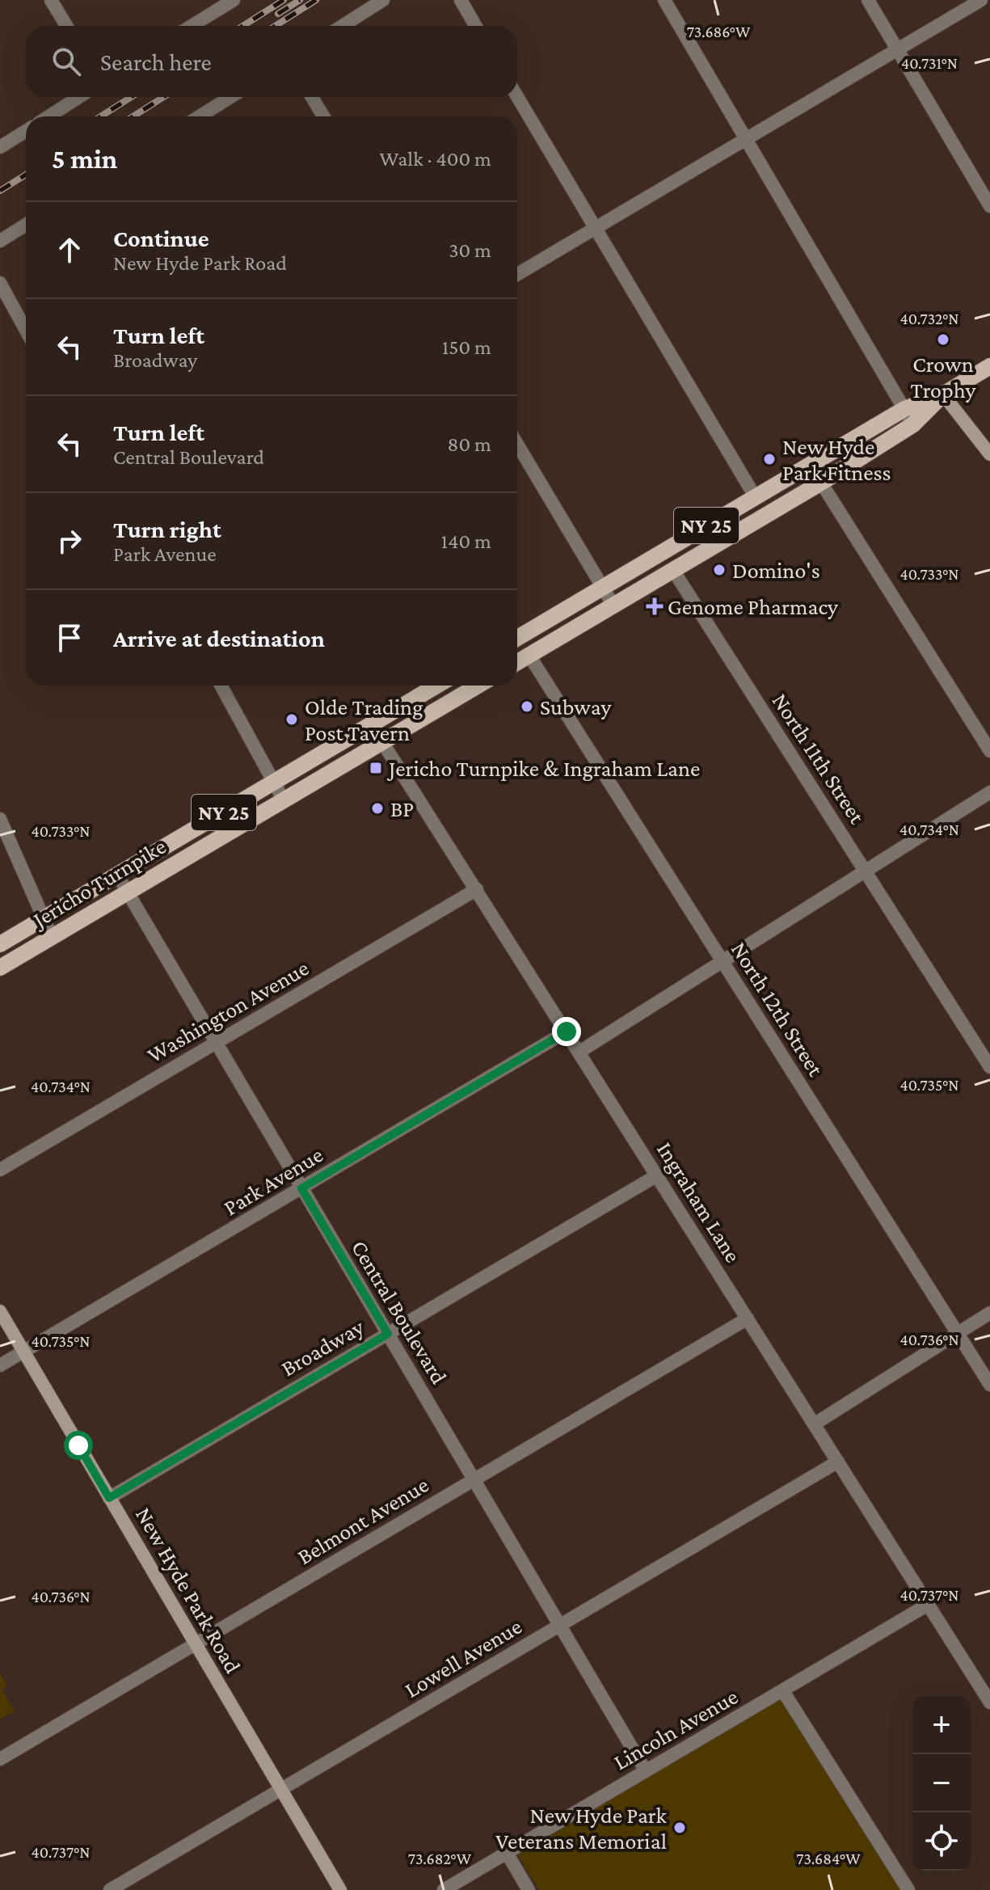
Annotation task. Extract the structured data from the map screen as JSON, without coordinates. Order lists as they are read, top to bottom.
{
  "streets": {
    "main road": ["NY 25", "Jericho Turnpike", "New Hyde Park Road"],
    "street": [
      "North 11th Street",
      "North 12th Street",
      "Washington Avenue",
      "Park Avenue",
      "Ingraham Lane",
      "Central Boulevard",
      "Broadway",
      "Belmont Avenue",
      "Lowell Avenue",
      "Lincoln Avenue"
    ]
  },
  "crossings": [
    ["NY 25", "North 11th Street"],
    ["NY 25", "North 12th Street"],
    ["Jericho Turnpike", "Ingraham Lane"],
    ["Jericho Turnpike", "Central Boulevard"],
    ["Washington Avenue", "Ingraham Lane"],
    ["Washington Avenue", "Central Boulevard"],
    ["Park Avenue", "Ingraham Lane"],
    ["Park Avenue", "Central Boulevard"],
    ["Park Avenue", "New Hyde Park Road"],
    ["Ingraham Lane", "Broadway"],
    ["Ingraham Lane", "Belmont Avenue"],
    ["Ingraham Lane", "Lowell Avenue"],
    ["Ingraham Lane", "Lincoln Avenue"],
    ["Central Boulevard", "Broadway"],
    ["Central Boulevard", "Belmont Avenue"],
    ["Central Boulevard", "Lowell Avenue"],
    ["Central Boulevard", "Lincoln Avenue"],
    ["Broadway", "New Hyde Park Road"],
    ["Belmont Avenue", "New Hyde Park Road"],
    ["New Hyde Park Road", "Lowell Avenue"]
  ],
  "places": {
    "other": [
      "Crown Trophy",
      "New Hyde Park Fitness",
      "Domino's",
      "Subway",
      "Olde Trading Post Tavern",
      "BP",
      "New Hyde Park Veterans Memorial"
    ],
    "health": ["Genome Pharmacy"],
    "transit": ["Jericho Turnpike & Ingraham Lane"]
  },
  "page": {
    "search": "Search here",
    "heading": ["5 min", "Walk · 400 m"],
    "list": [
      ["Continue", "New Hyde Park Road", "30 m"],
      ["Turn left", "Broadway", "150 m"],
      ["Turn left", "Central Boulevard", "80 m"],
      ["Turn right", "Park Avenue", "140 m"],
      "Arrive at destination"
    ],
    "map_buttons": ["+", "−"]
  },
  "coordinates": [
    "73.686°W",
    "40.731°N",
    "40.732°N",
    "40.733°N",
    "40.734°N",
    "40.735°N",
    "40.736°N",
    "40.737°N",
    "73.682°W",
    "73.684°W"
  ]
}
